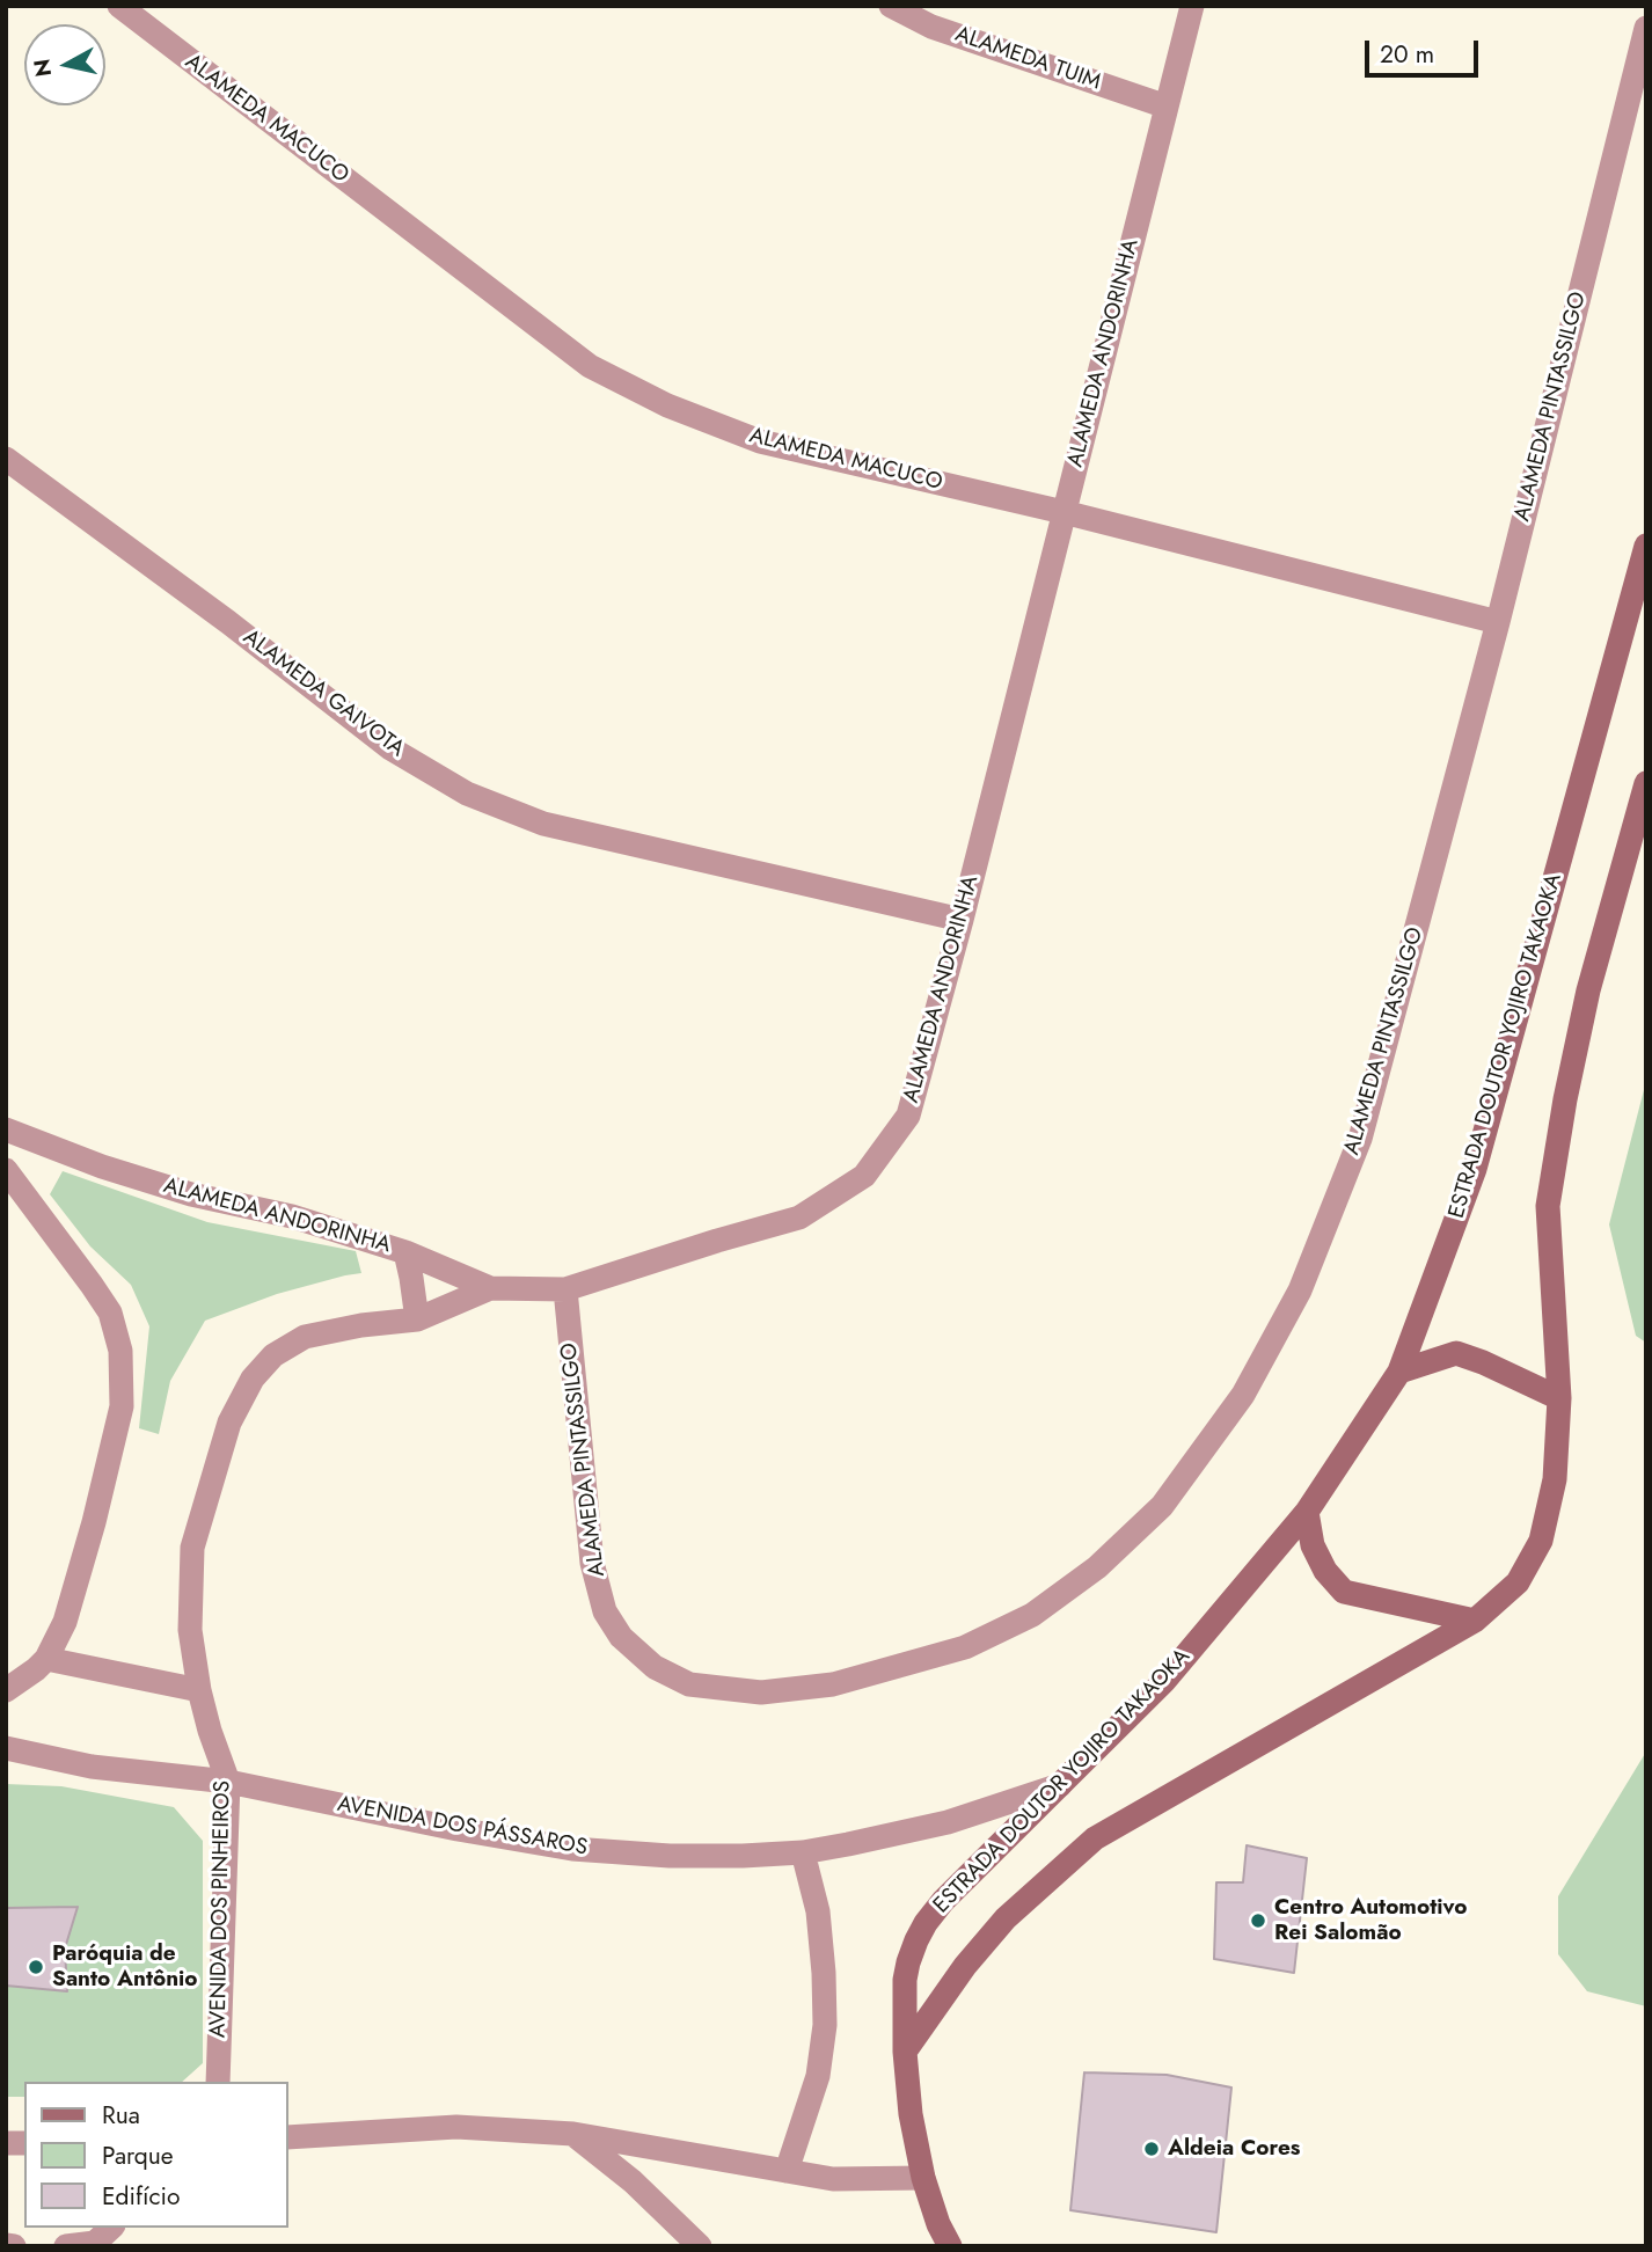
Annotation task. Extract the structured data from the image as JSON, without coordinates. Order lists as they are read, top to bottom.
{
  "streets": {
    "main road": ["ESTRADA DOUTOR YOJIRO TAKAOKA"],
    "street": [
      "ALAMEDA TUIM",
      "ALAMEDA MACUCO",
      "ALAMEDA ANDORINHA",
      "ALAMEDA PINTASSILGO",
      "ALAMEDA GAIVOTA",
      "AVENIDA DOS PÁSSAROS",
      "AVENIDA DOS PINHEIROS"
    ]
  },
  "crossings": [
    ["ALAMEDA TUIM", "ALAMEDA ANDORINHA"],
    ["ALAMEDA MACUCO", "ALAMEDA ANDORINHA"],
    ["ALAMEDA MACUCO", "ALAMEDA PINTASSILGO"],
    ["ALAMEDA ANDORINHA", "ALAMEDA PINTASSILGO"],
    ["ALAMEDA ANDORINHA", "ALAMEDA GAIVOTA"],
    ["ALAMEDA ANDORINHA", "AVENIDA DOS PINHEIROS"],
    ["ESTRADA DOUTOR YOJIRO TAKAOKA", "AVENIDA DOS PÁSSAROS"],
    ["AVENIDA DOS PÁSSAROS", "AVENIDA DOS PINHEIROS"]
  ],
  "places": ["Centro Automotivo Rei Salomão", "Paróquia de Santo Antônio", "Aldeia Cores"],
  "legend": ["Rua", "Parque", "Edifício"],
  "scale_bar": "20 m",
  "north": "left"
}
